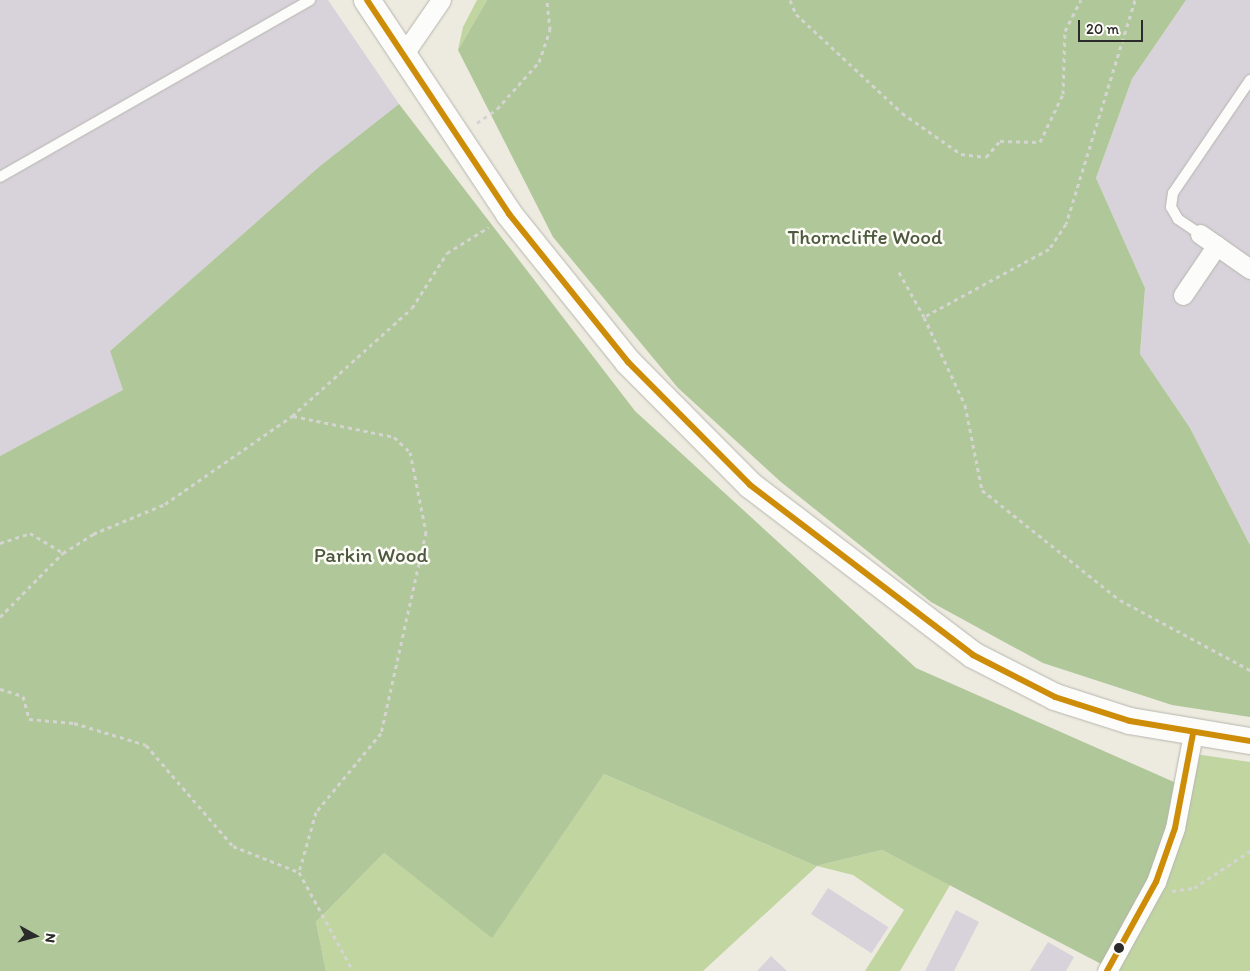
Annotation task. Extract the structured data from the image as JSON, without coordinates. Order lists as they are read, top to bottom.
{
  "parks": ["Thorncliffe Wood", "Parkin Wood"],
  "scale_bar": "20 m",
  "north": "right"
}
